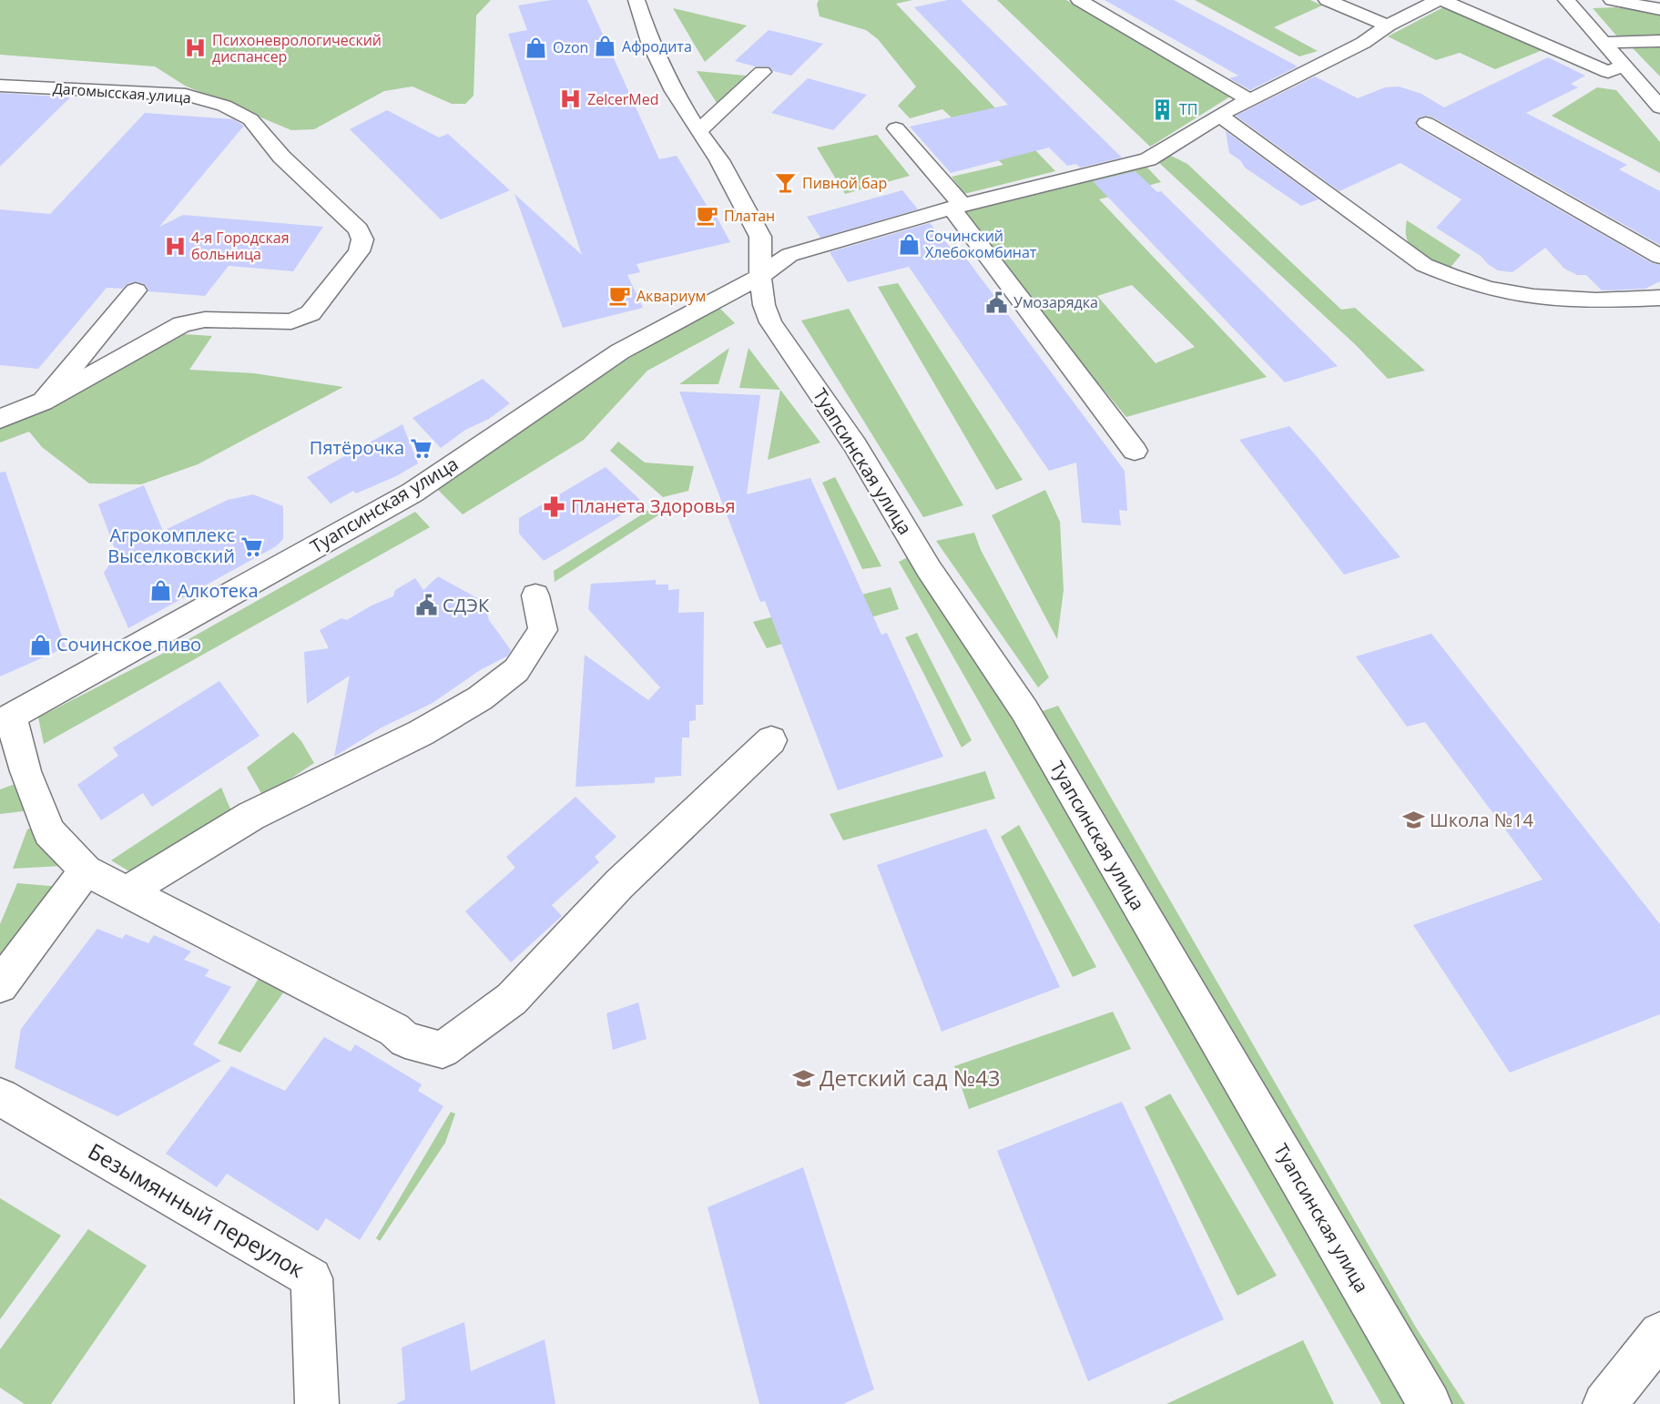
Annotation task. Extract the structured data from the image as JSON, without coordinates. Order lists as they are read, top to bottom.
{
  "streets": {
    "street": ["Дагомысская улица", "Туапсинская улица", "Безымянный переулок"]
  },
  "places": {
    "shop": [
      "Афродита",
      "Ozon",
      "Сочинский Хлебокомбинат",
      "Алкотека",
      "Сочинское пиво"
    ],
    "hospital": ["Психоневрологический диспансер", "ZelcerMed", "4-я Городская больница"],
    "building": ["ТП"],
    "bar": ["Пивной бар"],
    "cafe": ["Платан", "Аквариум"],
    "public building": ["Умозарядка", "СДЭК"],
    "supermarket": ["Пятёрочка", "Агрокомплекс Выселковский"],
    "pharmacy": ["Планета Здоровья"],
    "school or university": ["Школа №14", "Детский сад №43"]
  }
}
